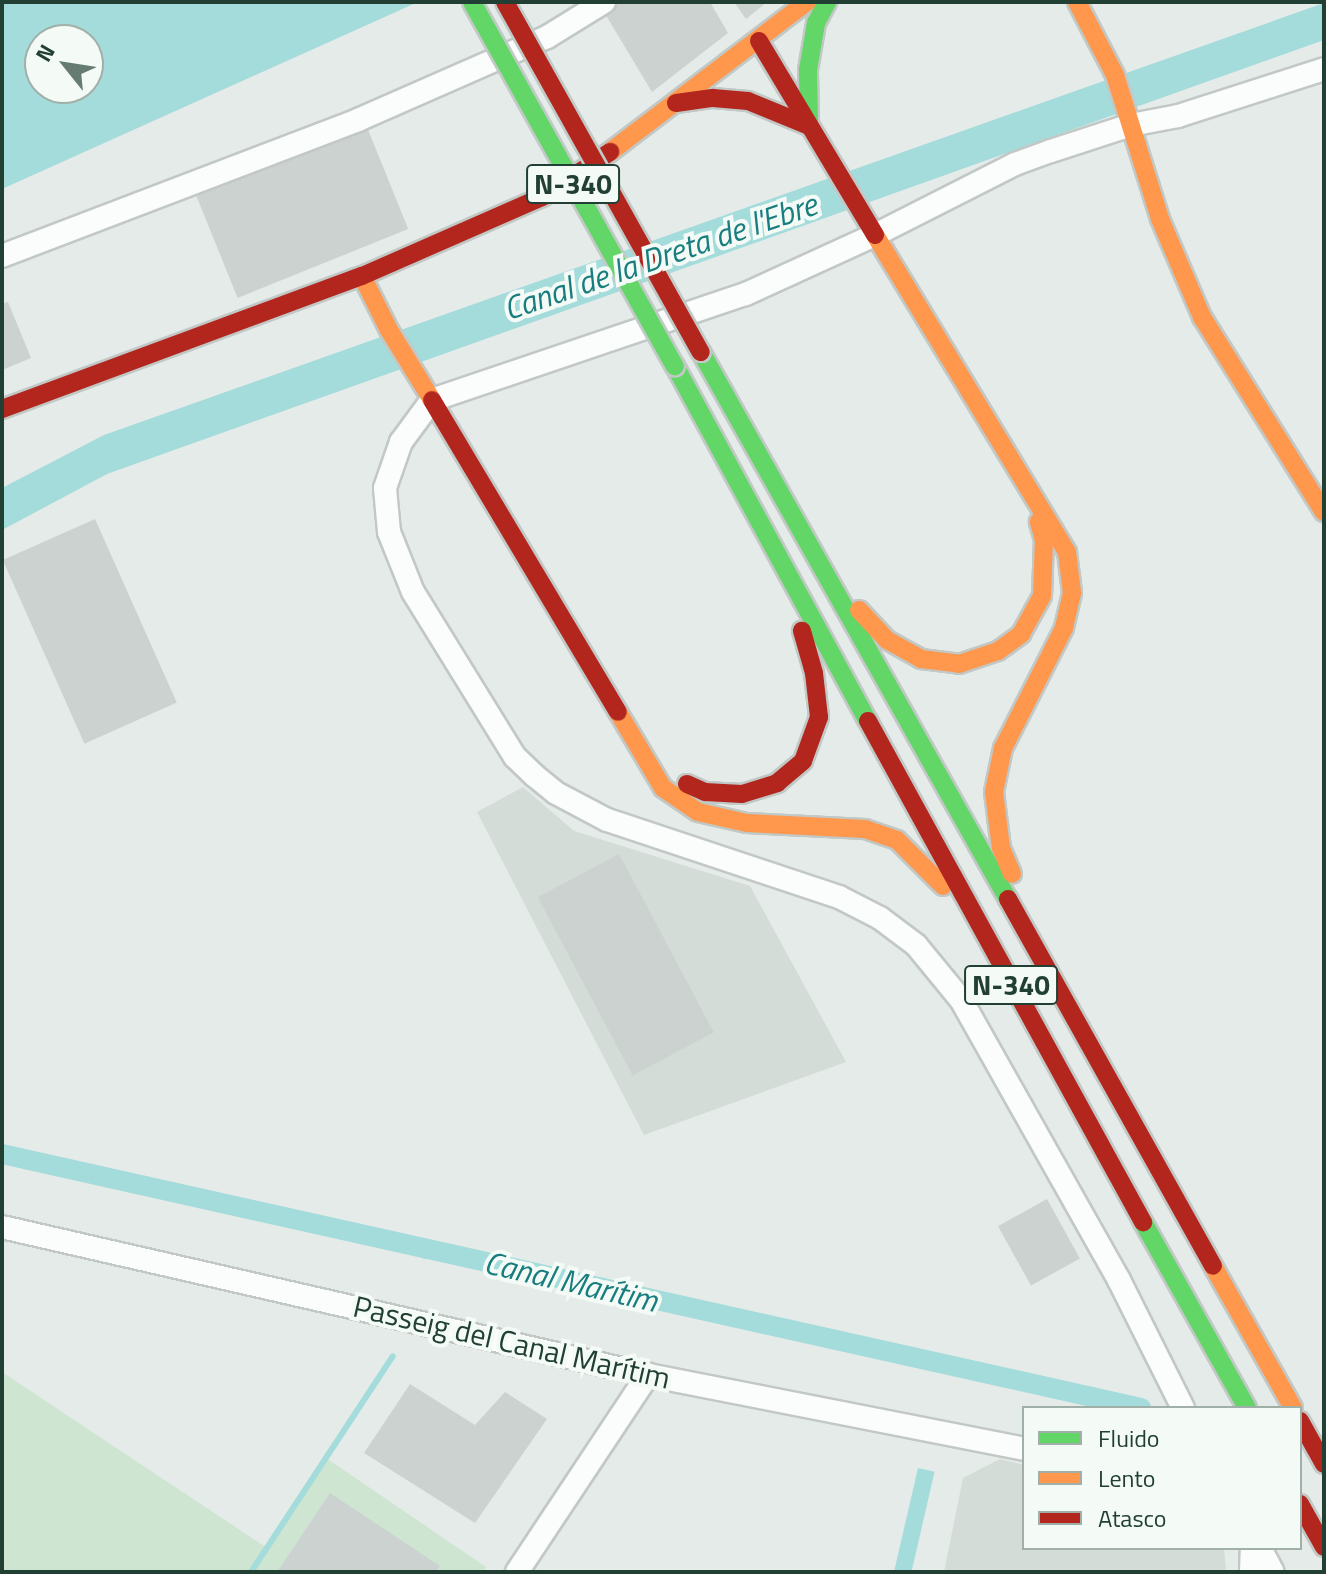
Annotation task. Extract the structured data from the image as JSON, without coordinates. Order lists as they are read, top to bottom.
{
  "streets": {
    "main road": ["N-340"],
    "street": ["Passeig del Canal Marítim"]
  },
  "water": ["Canal de la Dreta de l'Ebre", "Canal Marítim"],
  "legend": ["Fluido", "Lento", "Atasco"],
  "north": "top left"
}
